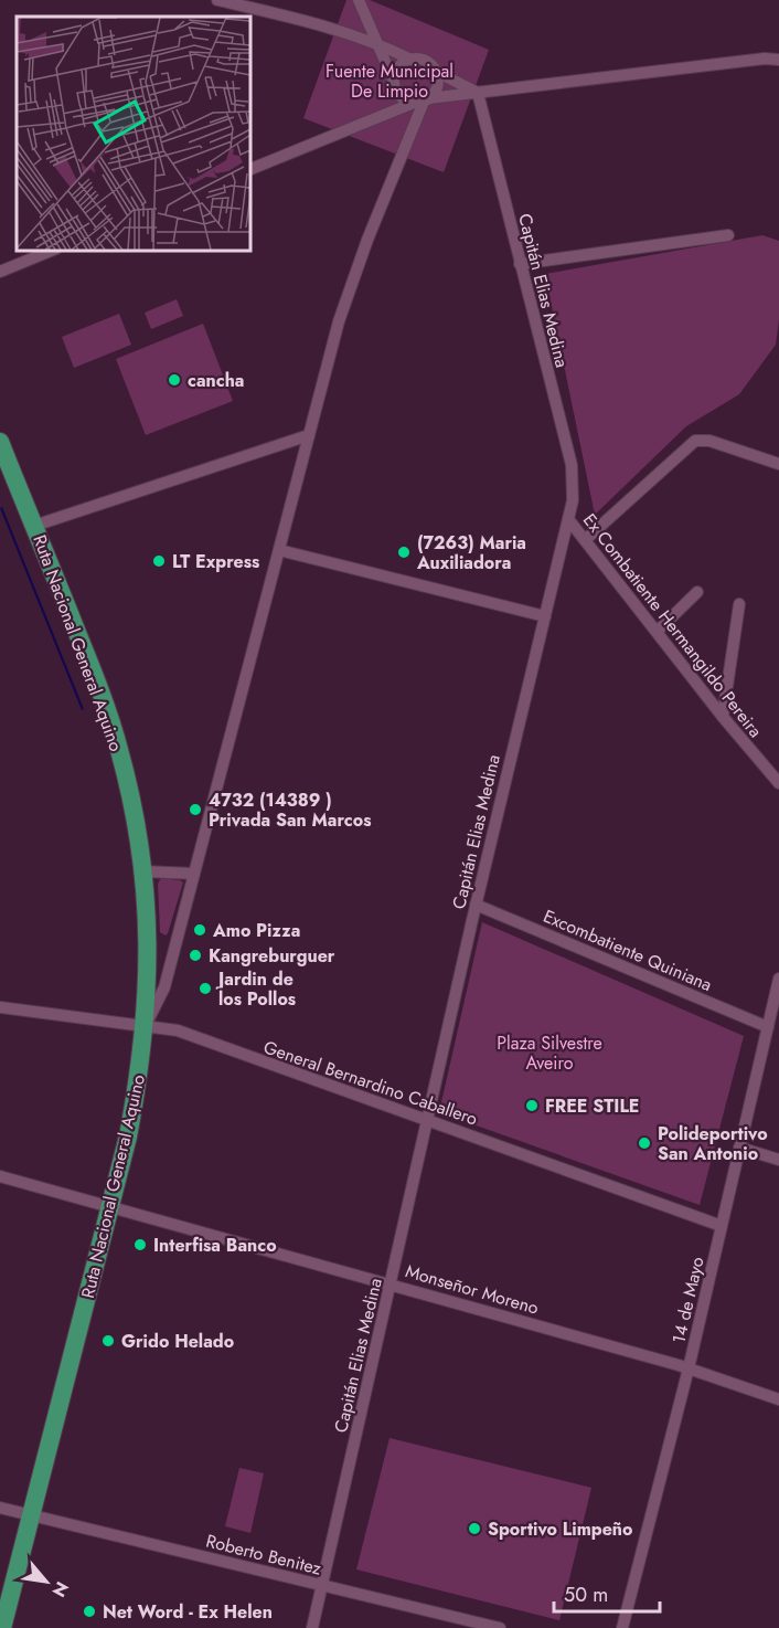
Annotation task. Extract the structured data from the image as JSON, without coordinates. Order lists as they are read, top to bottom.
{
  "streets": {
    "highway": ["Ruta Nacional General Aquino"],
    "street": [
      "Capitán Elias Medina",
      "Ex Combatiente Hermangildo Pereira",
      "Excombatiente Quiniana",
      "General Bernardino Caballero",
      "Monseñor Moreno",
      "14 de Mayo",
      "Roberto Benitez"
    ]
  },
  "crossings": [
    ["Capitán Elias Medina", "Ex Combatiente Hermangildo Pereira"],
    ["Capitán Elias Medina", "Excombatiente Quiniana"],
    ["Capitán Elias Medina", "General Bernardino Caballero"],
    ["Capitán Elias Medina", "Monseñor Moreno"],
    ["Capitán Elias Medina", "Roberto Benitez"],
    ["Ruta Nacional General Aquino", "General Bernardino Caballero"],
    ["Ruta Nacional General Aquino", "Monseñor Moreno"],
    ["Ruta Nacional General Aquino", "Roberto Benitez"],
    ["Excombatiente Quiniana", "14 de Mayo"],
    ["General Bernardino Caballero", "14 de Mayo"],
    ["Monseñor Moreno", "14 de Mayo"]
  ],
  "parks": ["Fuente Municipal De Limpio", "Plaza Silvestre Aveiro"],
  "places": [
    "cancha",
    "(7263) Maria Auxiliadora",
    "LT Express",
    "4732 (14389 ) Privada San Marcos",
    "Amo Pizza",
    "Kangreburguer",
    "Jardin de los Pollos",
    "FREE STILE",
    "Polideportivo San Antonio",
    "Interfisa Banco",
    "Grido Helado",
    "Sportivo Limpeño",
    "Net Word - Ex Helen"
  ],
  "scale_bar": "50 m",
  "north": "bottom right"
}
